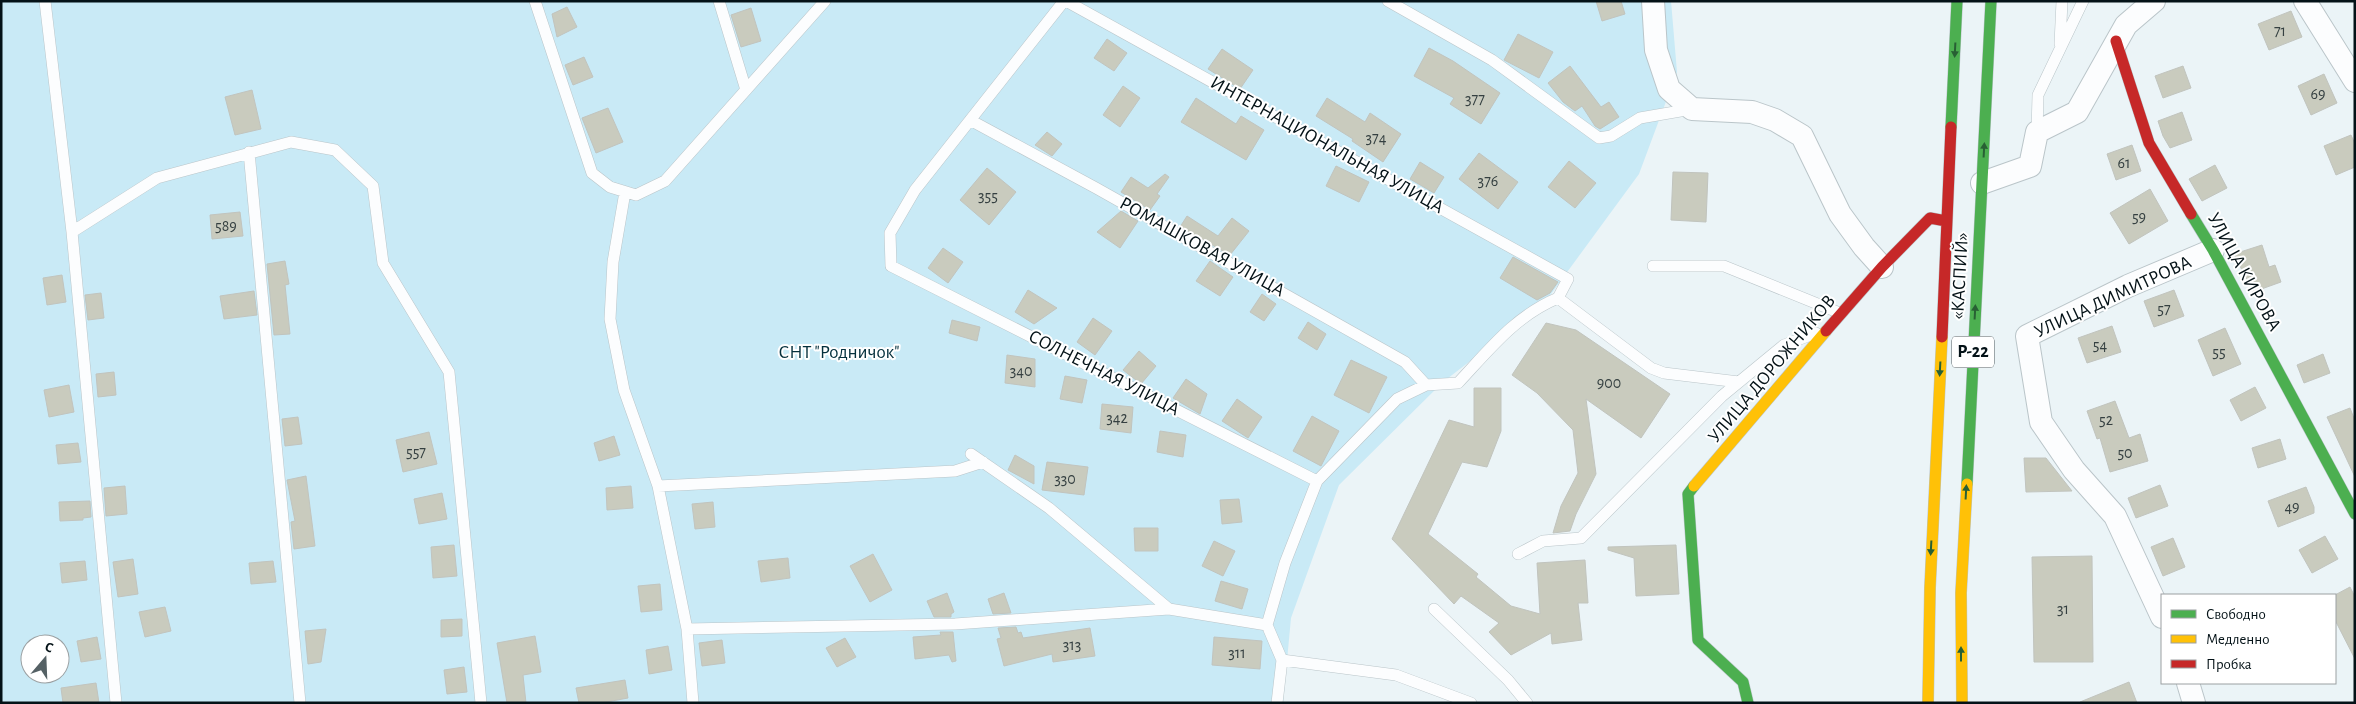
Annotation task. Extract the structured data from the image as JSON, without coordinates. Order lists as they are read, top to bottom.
{
  "streets": {
    "main road": [
      "УЛИЦА КИРОВА",
      "«КАСПИЙ»",
      "Р-22",
      "УЛИЦА ДОРОЖНИКОВ"
    ],
    "street": ["УЛИЦА ДИМИТРОВА"],
    "lane": ["ИНТЕРНАЦИОНАЛЬНАЯ УЛИЦА", "РОМАШКОВАЯ УЛИЦА", "СОЛНЕЧНАЯ УЛИЦА"]
  },
  "crossings": [
    ["РОМАШКОВАЯ УЛИЦА", "СОЛНЕЧНАЯ УЛИЦА"],
    ["УЛИЦА КИРОВА", "УЛИЦА ДИМИТРОВА"],
    ["«КАСПИЙ»", "УЛИЦА ДОРОЖНИКОВ"]
  ],
  "parks": ["СНТ \"Родничок\""],
  "house_numbers": [
    "71",
    "69",
    "377",
    "374",
    "61",
    "376",
    "355",
    "59",
    "589",
    "57",
    "54",
    "55",
    "340",
    "900",
    "342",
    "52",
    "557",
    "50",
    "330",
    "49",
    "31",
    "313",
    "311"
  ],
  "legend": ["Свободно", "Медленно", "Пробка"],
  "north": "top"
}
